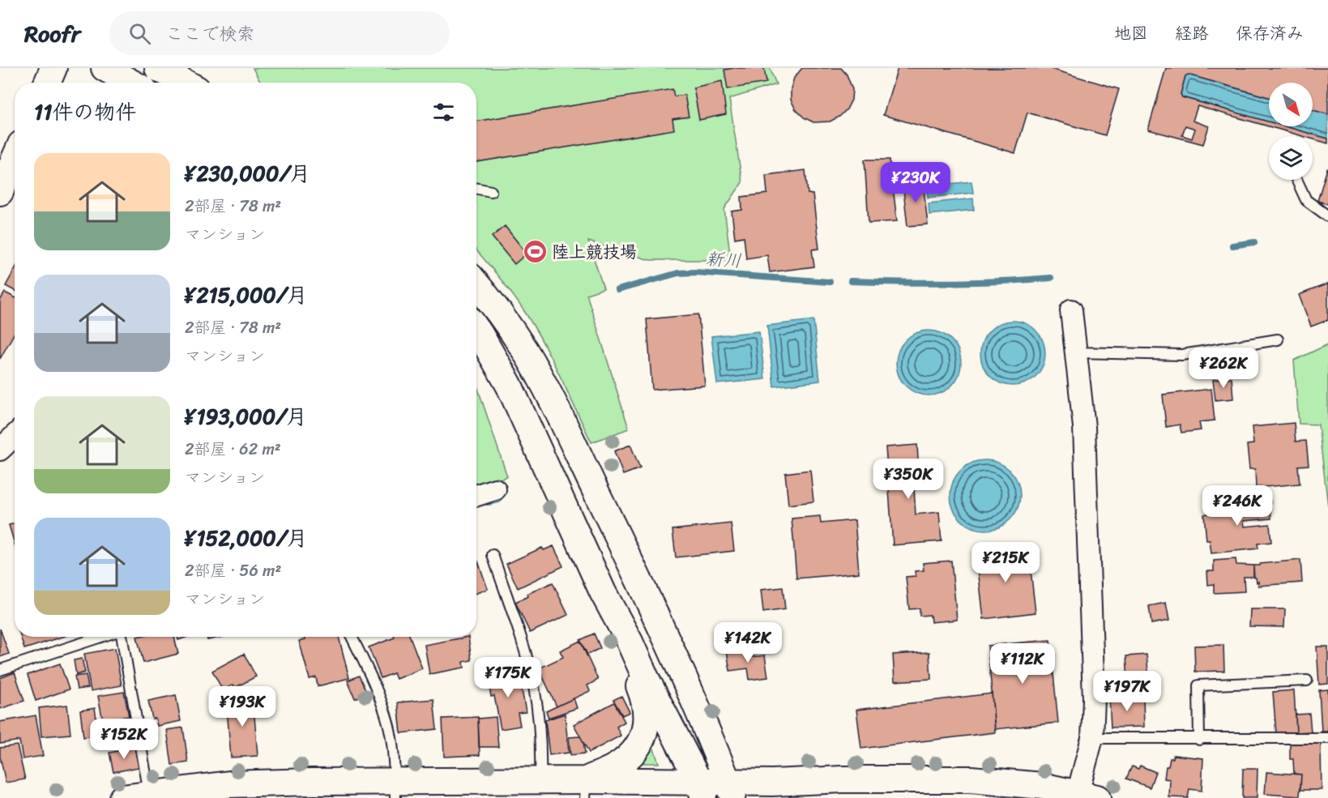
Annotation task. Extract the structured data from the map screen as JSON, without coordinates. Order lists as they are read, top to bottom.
{
  "water": ["新川"],
  "places": {
    "sports": ["陸上競技場"]
  },
  "north": "bottom right",
  "page": {
    "header": "Roofr",
    "search": "ここで検索",
    "nav": ["地図", "経路", "保存済み"],
    "heading": "11件の物件",
    "list": [
      {
        "name": "¥230,000/月",
        "note": "2部屋 · 78 m² · マンション"
      },
      {
        "name": "¥215,000/月",
        "note": "2部屋 · 78 m² · マンション"
      },
      {
        "name": "¥193,000/月",
        "note": "2部屋 · 62 m² · マンション"
      },
      {
        "name": "¥152,000/月",
        "note": "2部屋 · 56 m² · マンション"
      }
    ],
    "price": [
      "¥230K",
      "¥262K",
      "¥350K",
      "¥246K",
      "¥215K",
      "¥142K",
      "¥112K",
      "¥175K",
      "¥197K",
      "¥193K",
      "¥152K"
    ]
  }
}
